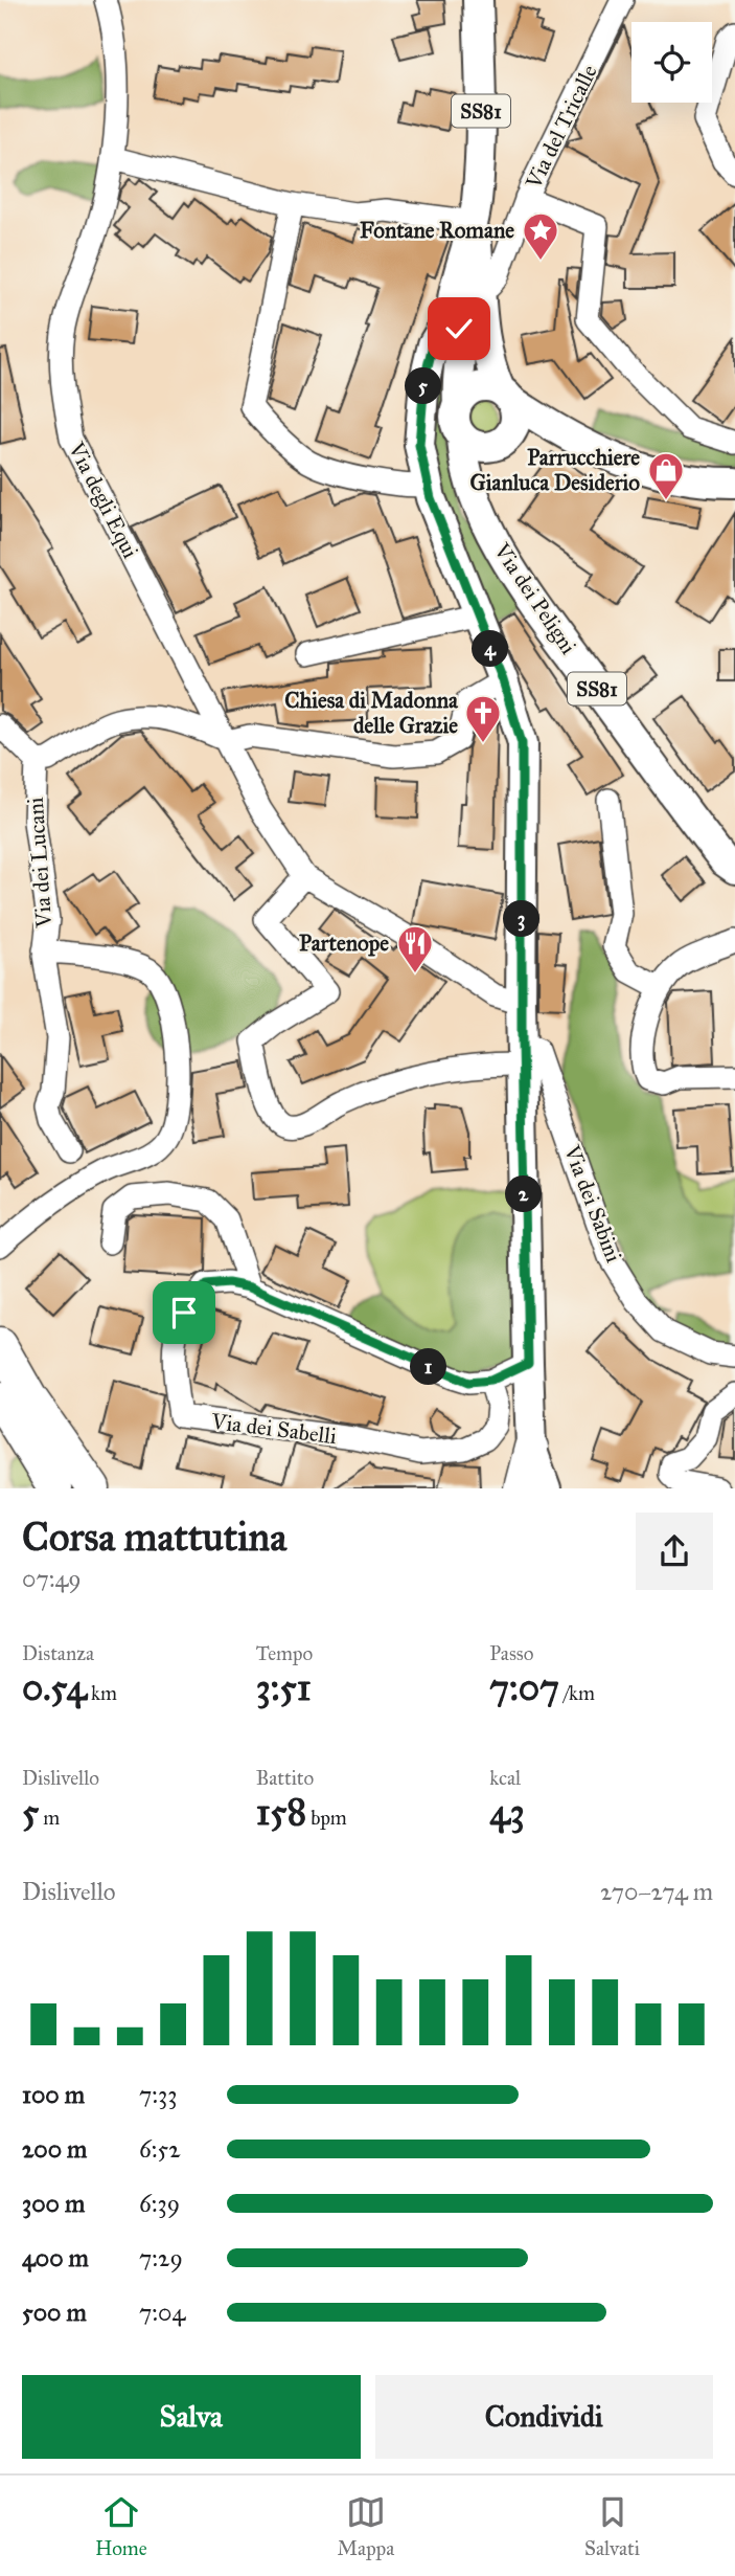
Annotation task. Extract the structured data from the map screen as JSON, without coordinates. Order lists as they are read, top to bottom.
{
  "streets": {
    "main road": ["SS81", "Via dei Peligni"],
    "street": [
      "Via del Tricalle",
      "Via degli Equi",
      "Via dei Lucani",
      "Via dei Sabini",
      "Via dei Sabelli"
    ]
  },
  "crossings": [
    ["SS81", "Via del Tricalle"],
    ["SS81", "Via dei Peligni"]
  ],
  "places": {
    "place": ["Fontane Romane"],
    "shop": ["Parrucchiere Gianluca Desiderio"],
    "church": ["Chiesa di Madonna delle Grazie"],
    "restaurant": ["Partenope"]
  },
  "page": {
    "pins": [
      "5",
      "4",
      "3",
      "2",
      "1"
    ],
    "heading": ["Corsa mattutina", "07:49"],
    "stats": [
      ["Distanza", "0.54 km"],
      ["Tempo", "3:51"],
      ["Passo", "7:07 /km"],
      ["Dislivello", "5 m"],
      ["Battito", "158 bpm"],
      ["kcal", "43"]
    ],
    "chart": ["Dislivello", "270–274 m"],
    "list": [
      {
        "name": "100 m",
        "note": "7:33"
      },
      {
        "name": "200 m",
        "note": "6:52"
      },
      {
        "name": "300 m",
        "note": "6:39"
      },
      {
        "name": "400 m",
        "note": "7:29"
      },
      {
        "name": "500 m",
        "note": "7:04"
      }
    ],
    "buttons": ["Salva", "Condividi"],
    "tabs": ["Home", "Mappa", "Salvati"]
  }
}
